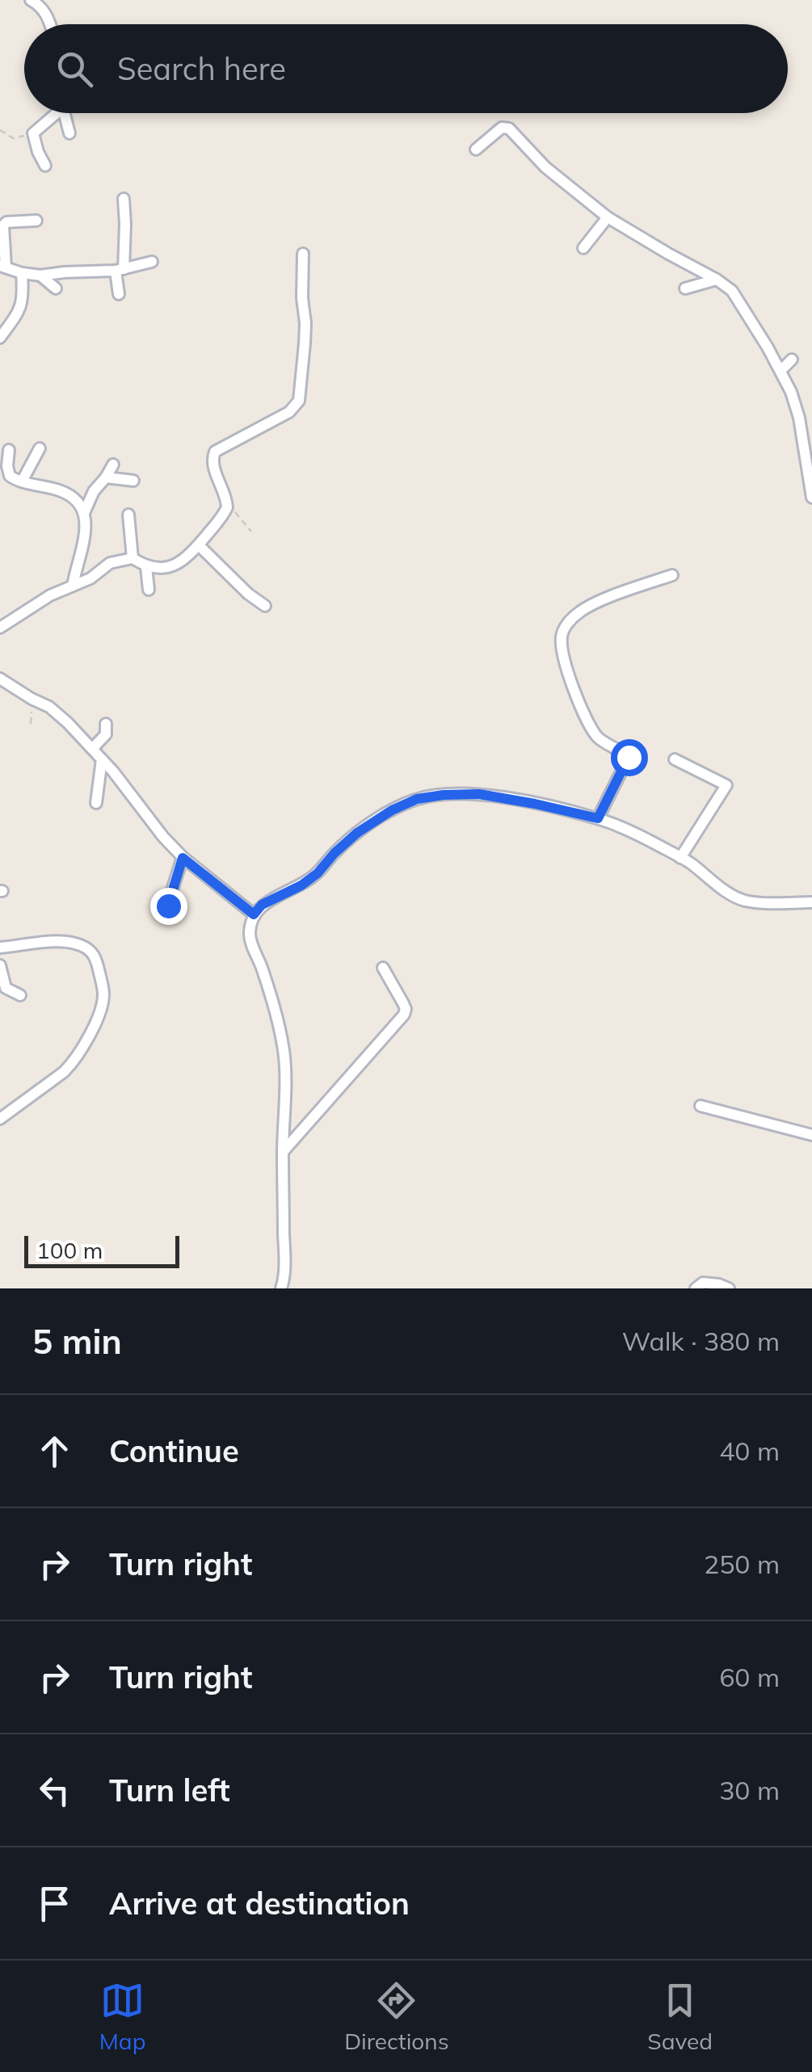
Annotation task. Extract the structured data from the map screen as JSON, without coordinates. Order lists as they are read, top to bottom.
{
  "scale_bar": "100 m",
  "page": {
    "search": "Search here",
    "scale": "100 m",
    "heading": ["5 min", "Walk · 380 m"],
    "list": [
      ["Continue", "40 m"],
      ["Turn right", "250 m"],
      ["Turn right", "60 m"],
      ["Turn left", "30 m"],
      "Arrive at destination"
    ],
    "nav": ["Map", "Directions", "Saved"]
  }
}
